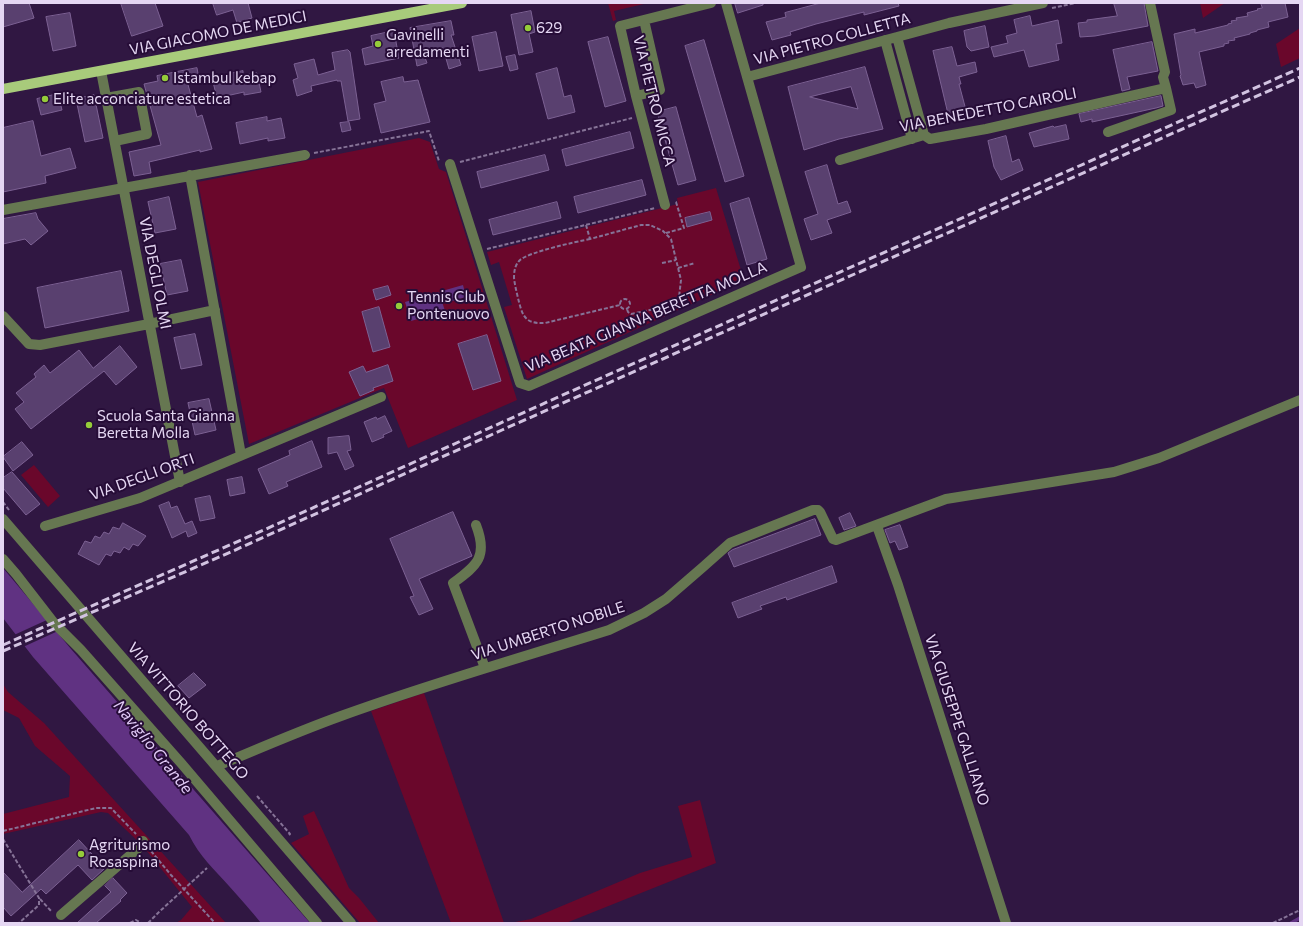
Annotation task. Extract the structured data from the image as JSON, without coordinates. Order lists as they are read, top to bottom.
{
  "streets": {
    "main road": ["VIA GIACOMO DE MEDICI"],
    "street": [
      "VIA PIETRO COLLETTA",
      "VIA PIETRO MICCA",
      "VIA BENEDETTO CAIROLI",
      "VIA DEGLI OLMI",
      "VIA BEATA GIANNA BERETTA MOLLA",
      "VIA DEGLI ORTI",
      "VIA UMBERTO NOBILE",
      "VIA VITTORIO BOTTEGO",
      "VIA GIUSEPPE GALLIANO"
    ]
  },
  "crossings": [
    ["VIA GIACOMO DE MEDICI", "VIA DEGLI OLMI"],
    ["VIA PIETRO COLLETTA", "VIA BEATA GIANNA BERETTA MOLLA"],
    ["VIA DEGLI OLMI", "VIA DEGLI ORTI"],
    ["VIA UMBERTO NOBILE", "VIA VITTORIO BOTTEGO"],
    ["VIA UMBERTO NOBILE", "VIA GIUSEPPE GALLIANO"]
  ],
  "water": ["Naviglio Grande"],
  "places": [
    "629",
    "Gavinelli arredamenti",
    "Istambul kebap",
    "Elite acconciature estetica",
    "Tennis Club Pontenuovo",
    "Scuola Santa Gianna Beretta Molla",
    "Agriturismo Rosaspina"
  ]
}
